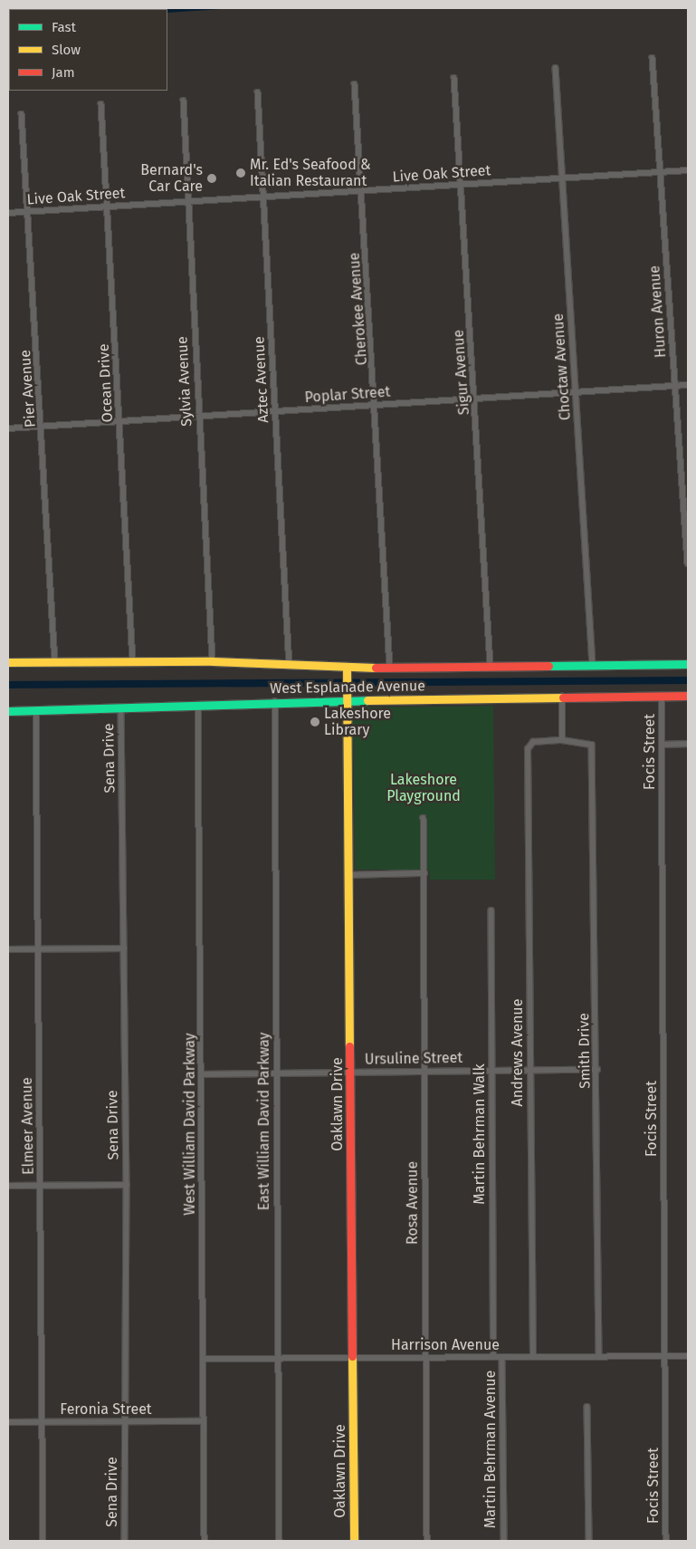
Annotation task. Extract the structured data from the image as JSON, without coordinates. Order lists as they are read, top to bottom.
{
  "streets": {
    "main road": ["West Esplanade Avenue", "Oaklawn Drive"],
    "street": [
      "Live Oak Street",
      "Cherokee Avenue",
      "Huron Avenue",
      "Choctaw Avenue",
      "Sigur Avenue",
      "Aztec Avenue",
      "Sylvia Avenue",
      "Ocean Drive",
      "Pier Avenue",
      "Poplar Street",
      "Focis Street",
      "Sena Drive",
      "Smith Drive",
      "Andrews Avenue",
      "Ursuline Street",
      "East William David Parkway",
      "West William David Parkway",
      "Elmeer Avenue",
      "Martin Behrman Walk",
      "Rosa Avenue",
      "Harrison Avenue",
      "Feronia Street",
      "Martin Behrman Avenue"
    ]
  },
  "crossings": [
    ["Live Oak Street", "Cherokee Avenue"],
    ["Live Oak Street", "Huron Avenue"],
    ["Live Oak Street", "Choctaw Avenue"],
    ["Live Oak Street", "Sigur Avenue"],
    ["Live Oak Street", "Aztec Avenue"],
    ["Live Oak Street", "Sylvia Avenue"],
    ["Live Oak Street", "Ocean Drive"],
    ["Live Oak Street", "Pier Avenue"],
    ["Cherokee Avenue", "Poplar Street"],
    ["Cherokee Avenue", "West Esplanade Avenue"],
    ["Huron Avenue", "Poplar Street"],
    ["Choctaw Avenue", "Poplar Street"],
    ["Choctaw Avenue", "West Esplanade Avenue"],
    ["Sigur Avenue", "Poplar Street"],
    ["Sigur Avenue", "West Esplanade Avenue"],
    ["Aztec Avenue", "Poplar Street"],
    ["Aztec Avenue", "West Esplanade Avenue"],
    ["Sylvia Avenue", "Poplar Street"],
    ["Sylvia Avenue", "West Esplanade Avenue"],
    ["Ocean Drive", "Poplar Street"],
    ["Ocean Drive", "West Esplanade Avenue"],
    ["Pier Avenue", "Poplar Street"],
    ["Pier Avenue", "West Esplanade Avenue"],
    ["West Esplanade Avenue", "Focis Street"],
    ["West Esplanade Avenue", "Sena Drive"],
    ["West Esplanade Avenue", "Oaklawn Drive"],
    ["West Esplanade Avenue", "East William David Parkway"],
    ["West Esplanade Avenue", "West William David Parkway"],
    ["West Esplanade Avenue", "Elmeer Avenue"],
    ["Focis Street", "Harrison Avenue"],
    ["Sena Drive", "Feronia Street"],
    ["Smith Drive", "Andrews Avenue"],
    ["Smith Drive", "Ursuline Street"],
    ["Smith Drive", "Harrison Avenue"],
    ["Andrews Avenue", "Ursuline Street"],
    ["Andrews Avenue", "Harrison Avenue"],
    ["Ursuline Street", "Oaklawn Drive"],
    ["Ursuline Street", "East William David Parkway"],
    ["Ursuline Street", "West William David Parkway"],
    ["Ursuline Street", "Martin Behrman Walk"],
    ["Ursuline Street", "Rosa Avenue"],
    ["Oaklawn Drive", "Harrison Avenue"],
    ["East William David Parkway", "Harrison Avenue"],
    ["West William David Parkway", "Harrison Avenue"],
    ["West William David Parkway", "Feronia Street"],
    ["Elmeer Avenue", "Feronia Street"],
    ["Martin Behrman Walk", "Harrison Avenue"],
    ["Rosa Avenue", "Harrison Avenue"],
    ["Harrison Avenue", "Martin Behrman Avenue"]
  ],
  "parks": ["Lakeshore Playground"],
  "places": ["Mr. Ed's Seafood & Italian Restaurant", "Bernard's Car Care", "Lakeshore Library"],
  "legend": ["Fast", "Slow", "Jam"]
}
